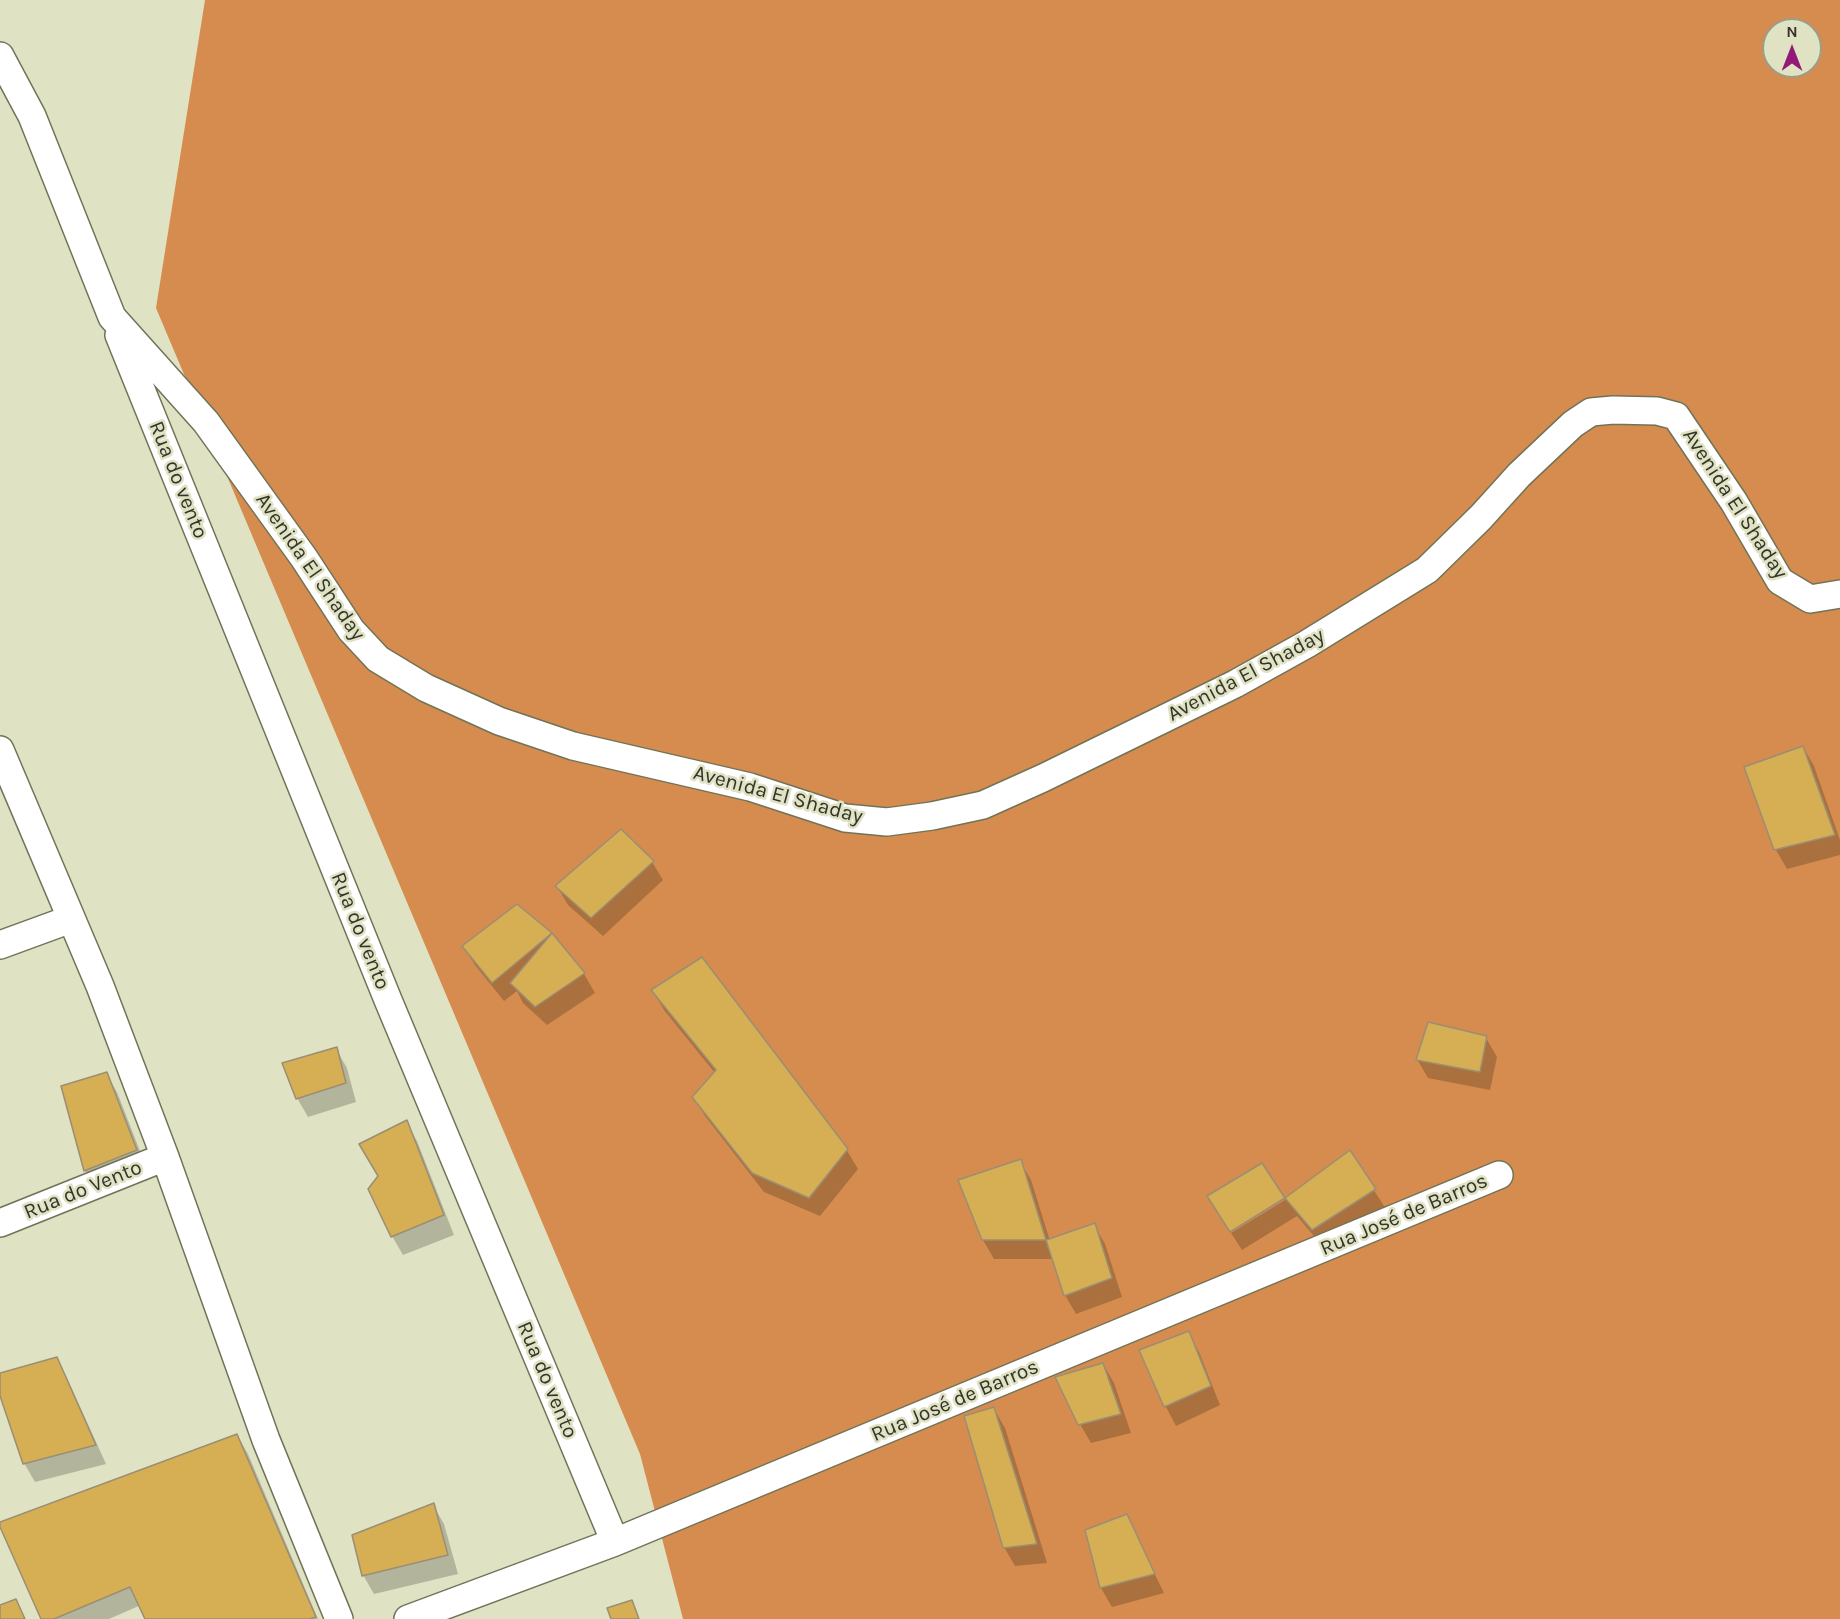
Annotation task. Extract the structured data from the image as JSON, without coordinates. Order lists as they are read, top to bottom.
{
  "streets": {
    "street": [
      "Rua do vento",
      "Avenida El Shaday",
      "Rua do Vento",
      "Rua José de Barros"
    ]
  },
  "crossings": [
    ["Rua do vento", "Avenida El Shaday"],
    ["Rua do vento", "Rua do Vento"],
    ["Rua do vento", "Rua José de Barros"]
  ],
  "north": "top"
}
